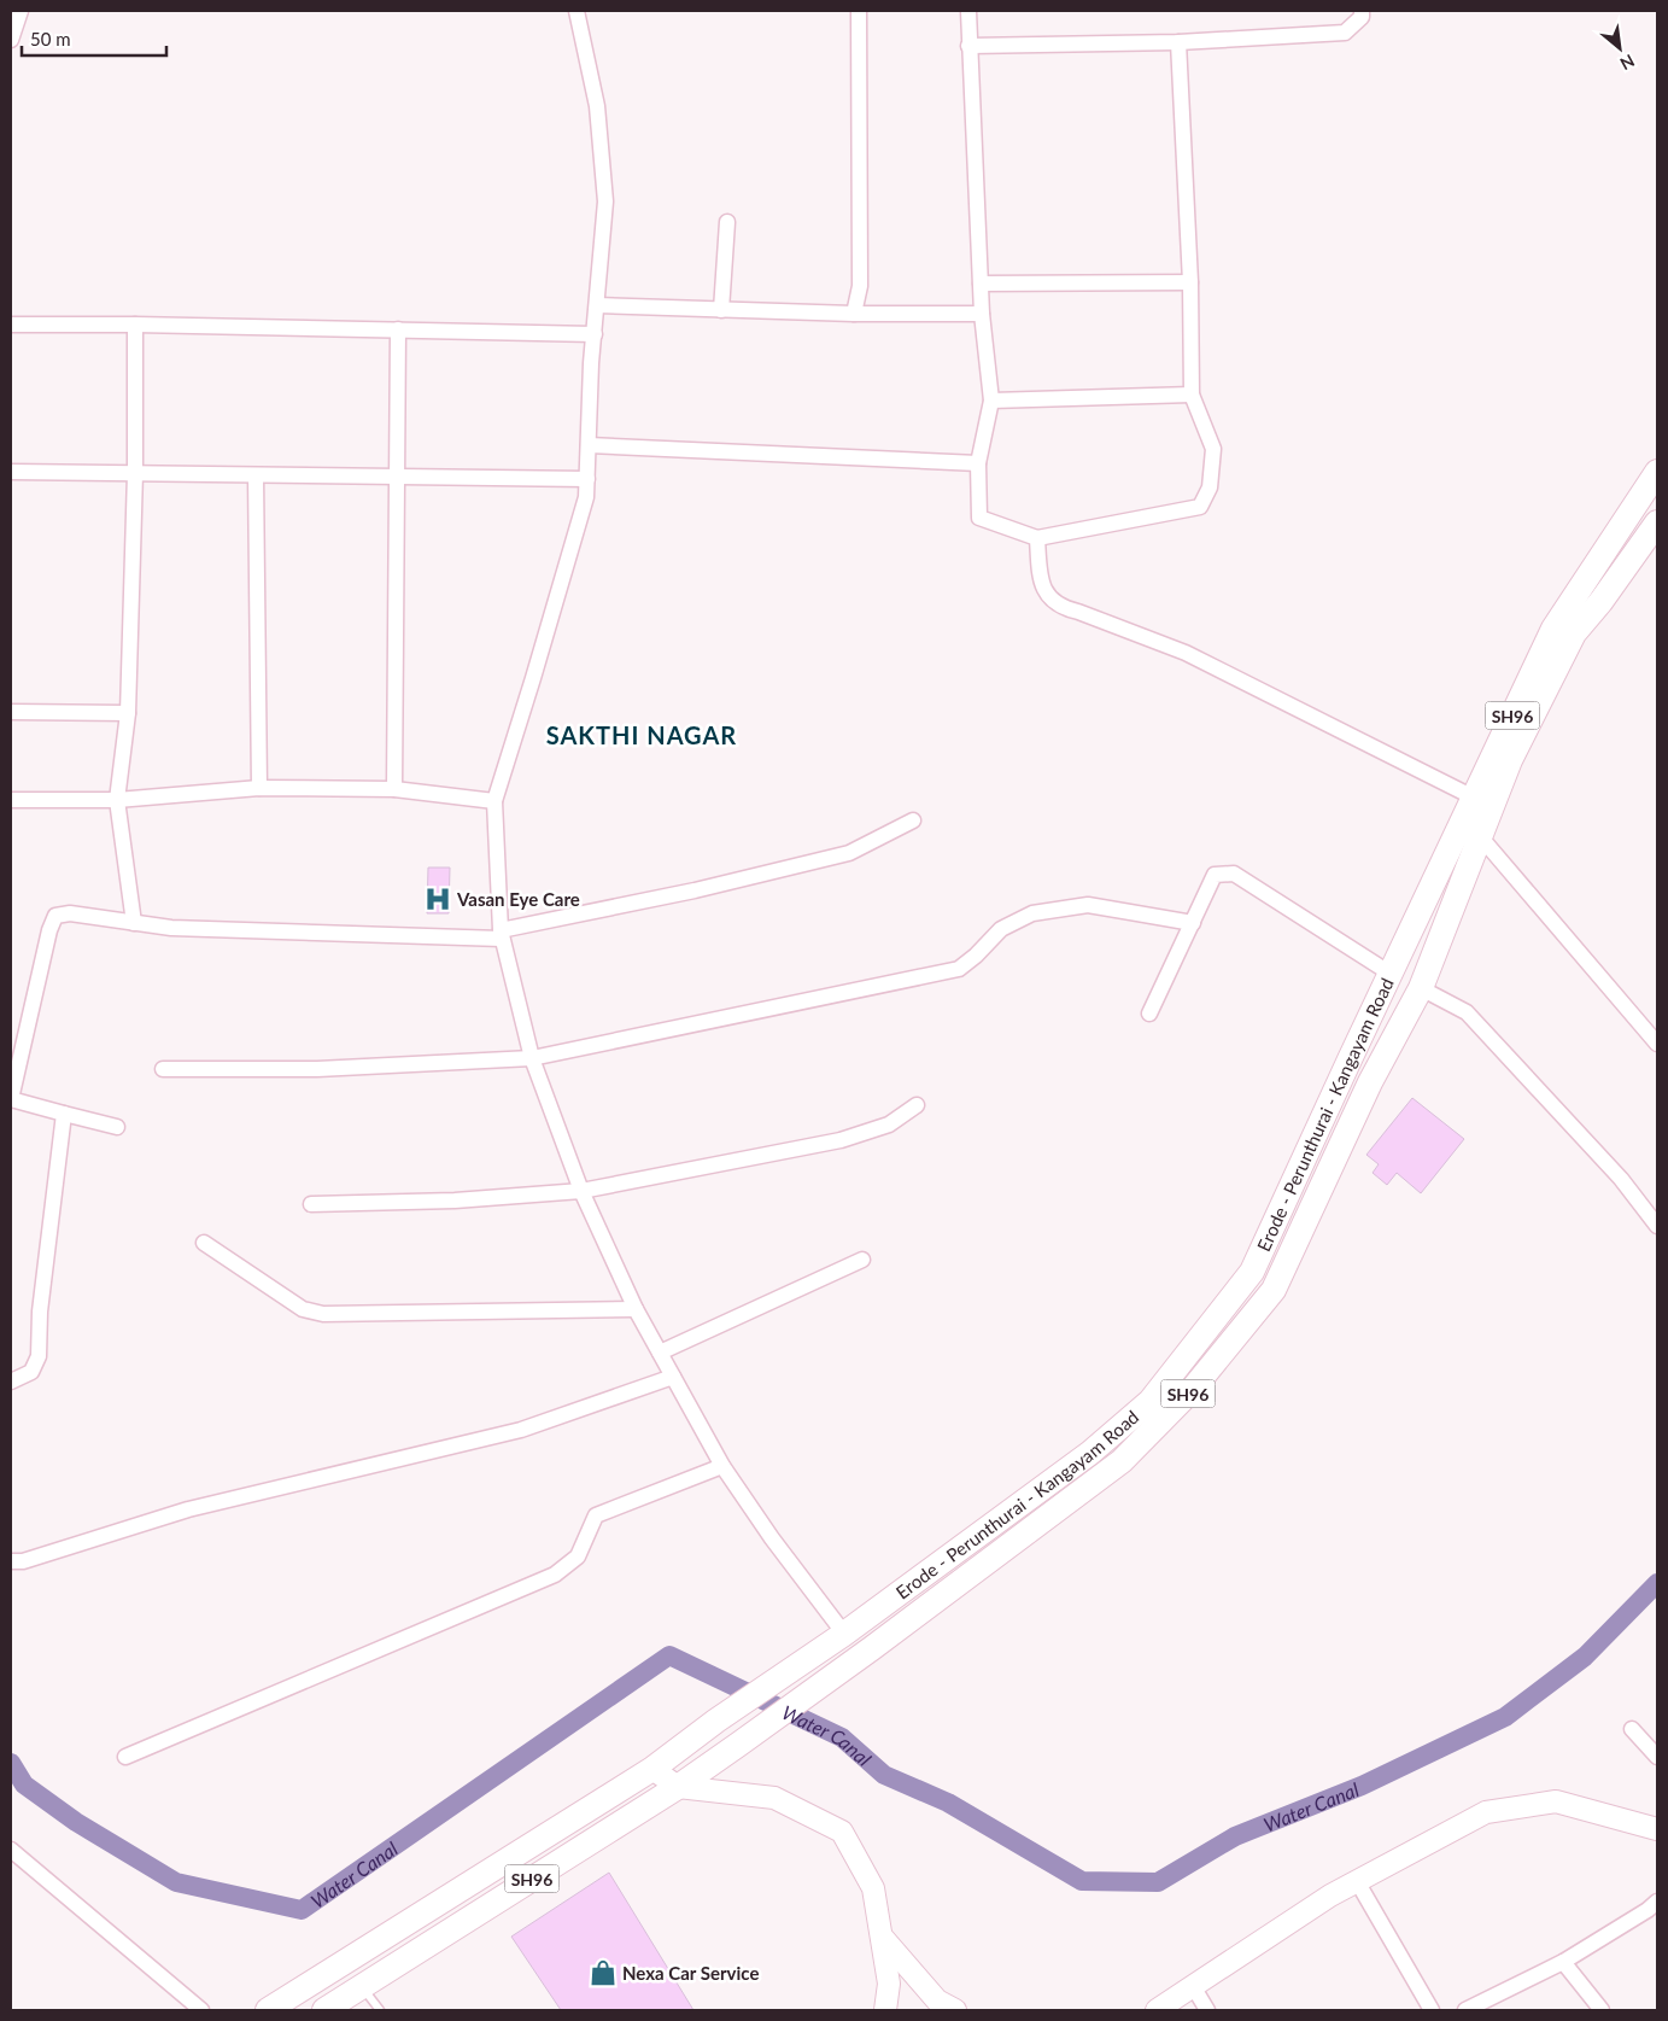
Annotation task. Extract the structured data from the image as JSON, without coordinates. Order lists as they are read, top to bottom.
{
  "streets": {
    "main road": ["SH96", "Erode - Perunthurai - Kangayam Road"]
  },
  "districts": ["SAKTHI NAGAR"],
  "water": ["Water Canal"],
  "places": {
    "hospital": ["Vasan Eye Care"],
    "shop": ["Nexa Car Service"]
  },
  "scale_bar": "50 m",
  "north": "bottom right"
}
